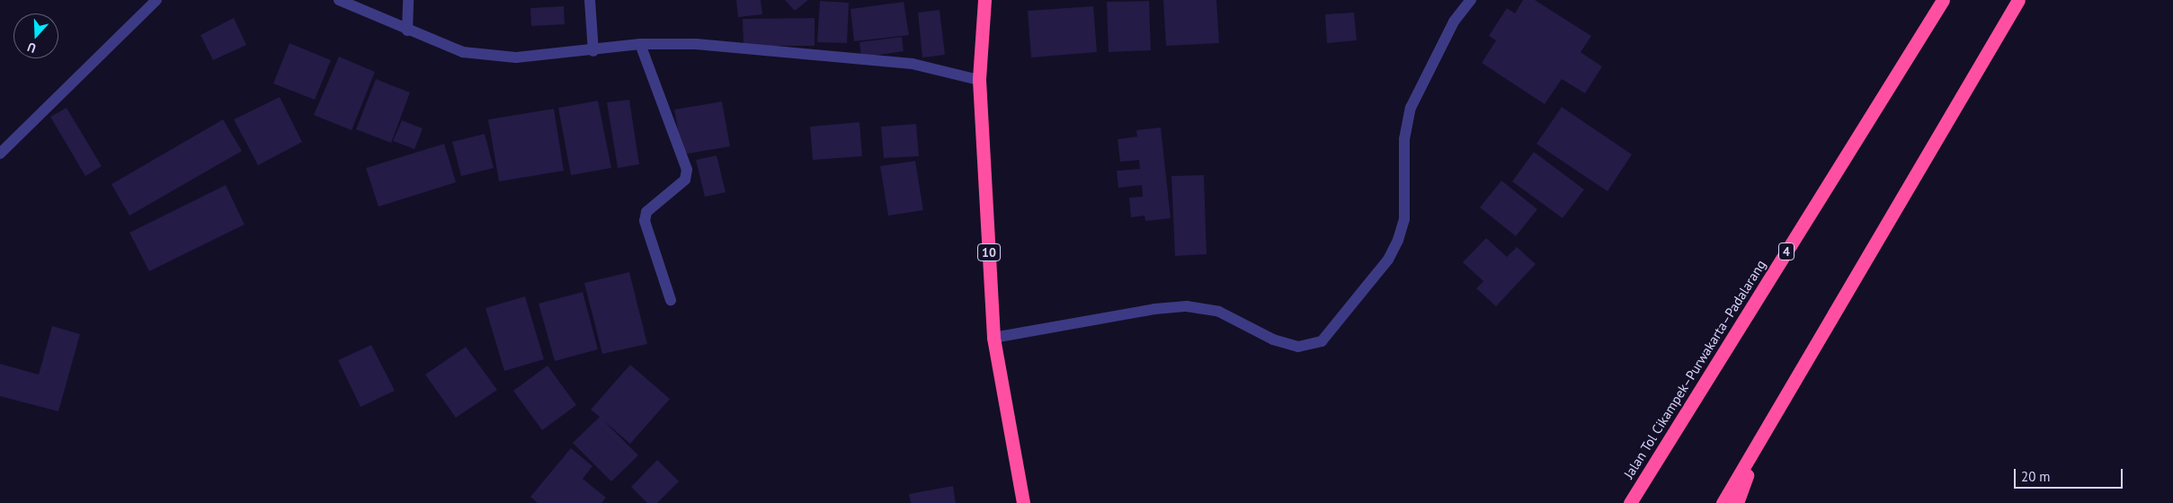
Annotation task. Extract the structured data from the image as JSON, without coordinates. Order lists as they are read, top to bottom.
{
  "streets": {
    "highway": ["4", "10", "Jalan Tol Cikampek–Purwakarta–Padalarang"]
  },
  "scale_bar": "20 m",
  "north": "bottom"
}
